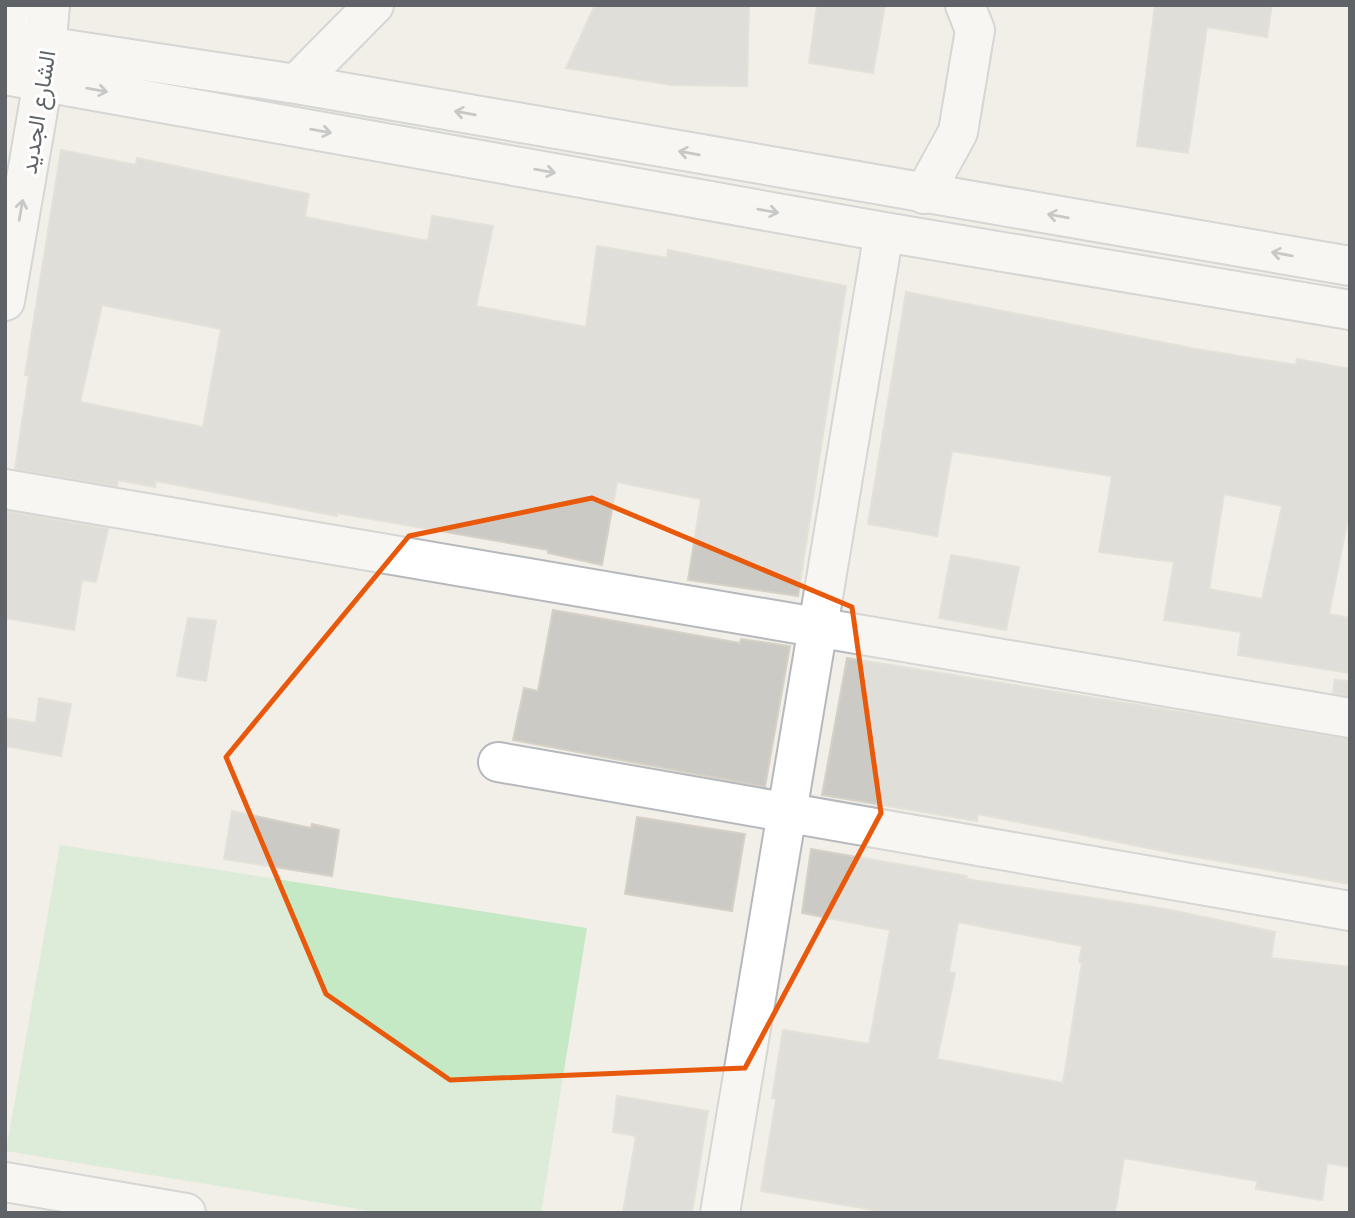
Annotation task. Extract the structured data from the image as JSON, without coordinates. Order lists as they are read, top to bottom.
{
  "streets": {
    "street": ["الشارع الجديد"]
  },
  "one_way": ["الشارع الجديد"]
}
